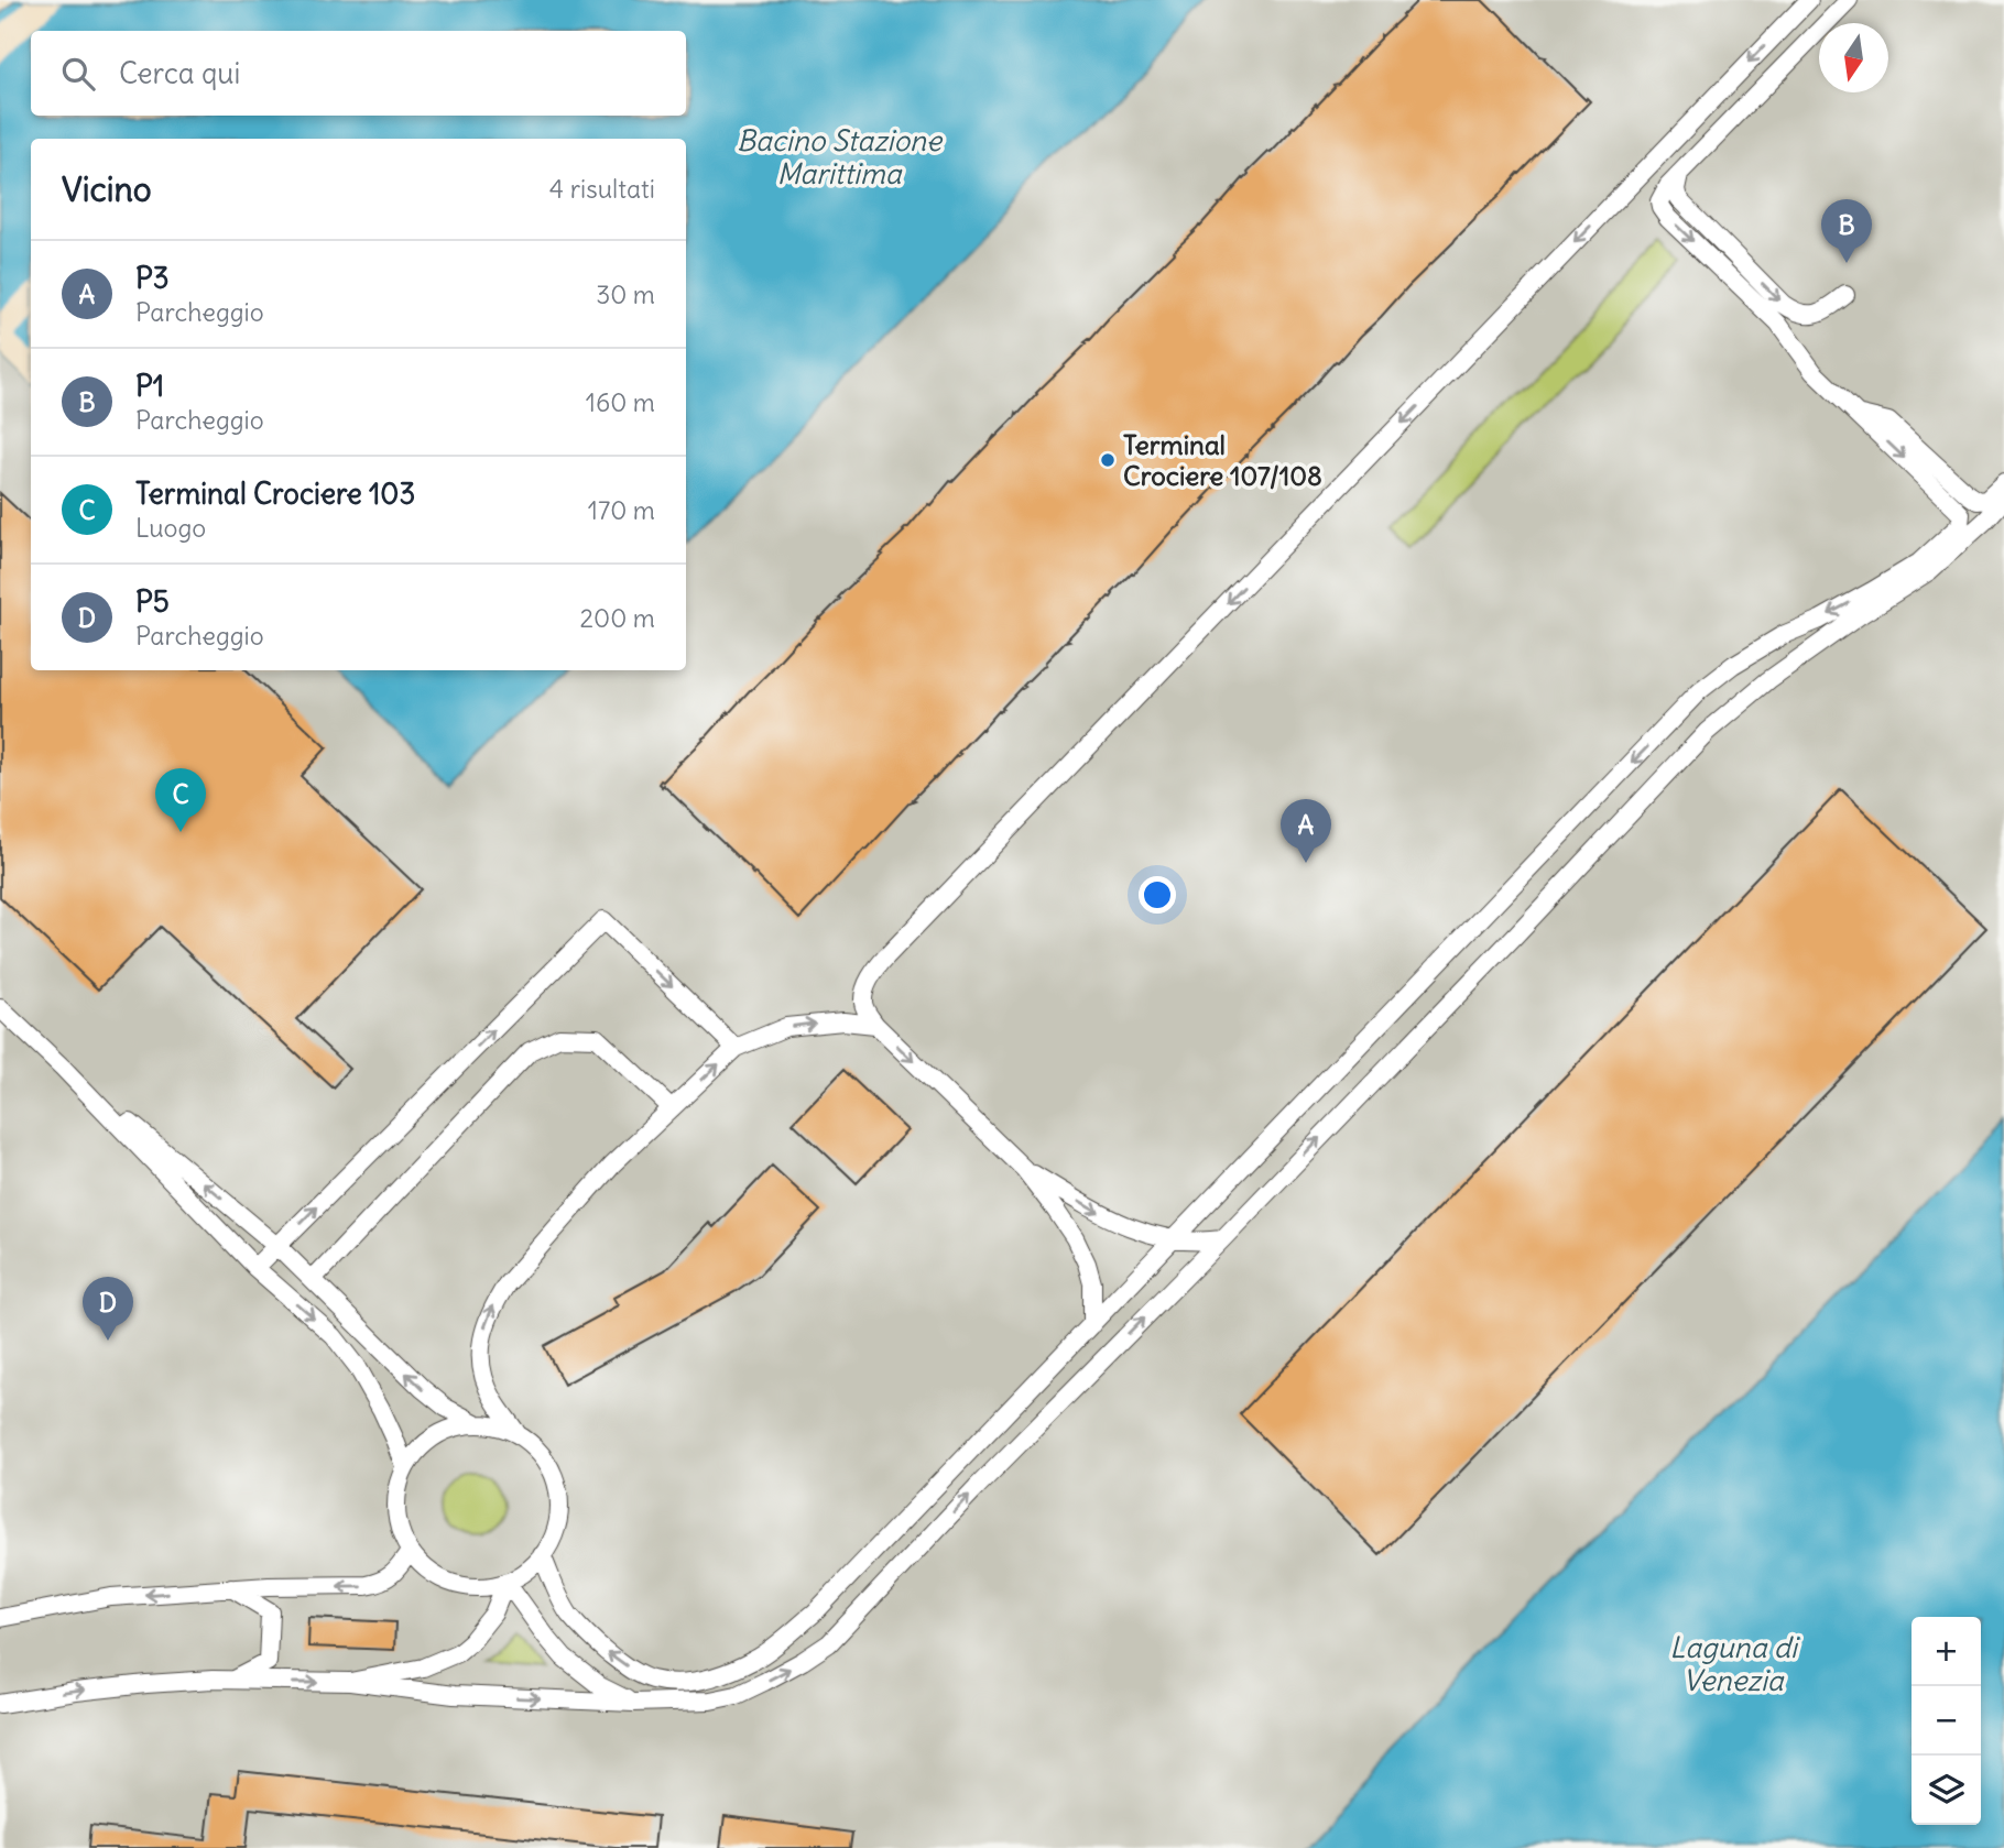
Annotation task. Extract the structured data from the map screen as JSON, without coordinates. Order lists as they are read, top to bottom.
{
  "water": ["Bacino Stazione Marittima", "Laguna di Venezia"],
  "places": ["Terminal Crociere 107/108"],
  "north": "bottom",
  "page": {
    "search": "Cerca qui",
    "heading": ["Vicino", "4 risultati"],
    "pins": [
      "B",
      "C",
      "A",
      "D"
    ],
    "list": [
      {
        "mark": "A",
        "name": "P3",
        "note": "Parcheggio",
        "value": "30 m"
      },
      {
        "mark": "B",
        "name": "P1",
        "note": "Parcheggio",
        "value": "160 m"
      },
      {
        "mark": "C",
        "name": "Terminal Crociere 103",
        "note": "Luogo",
        "value": "170 m"
      },
      {
        "mark": "D",
        "name": "P5",
        "note": "Parcheggio",
        "value": "200 m"
      }
    ],
    "map_buttons": ["+", "−"]
  }
}
